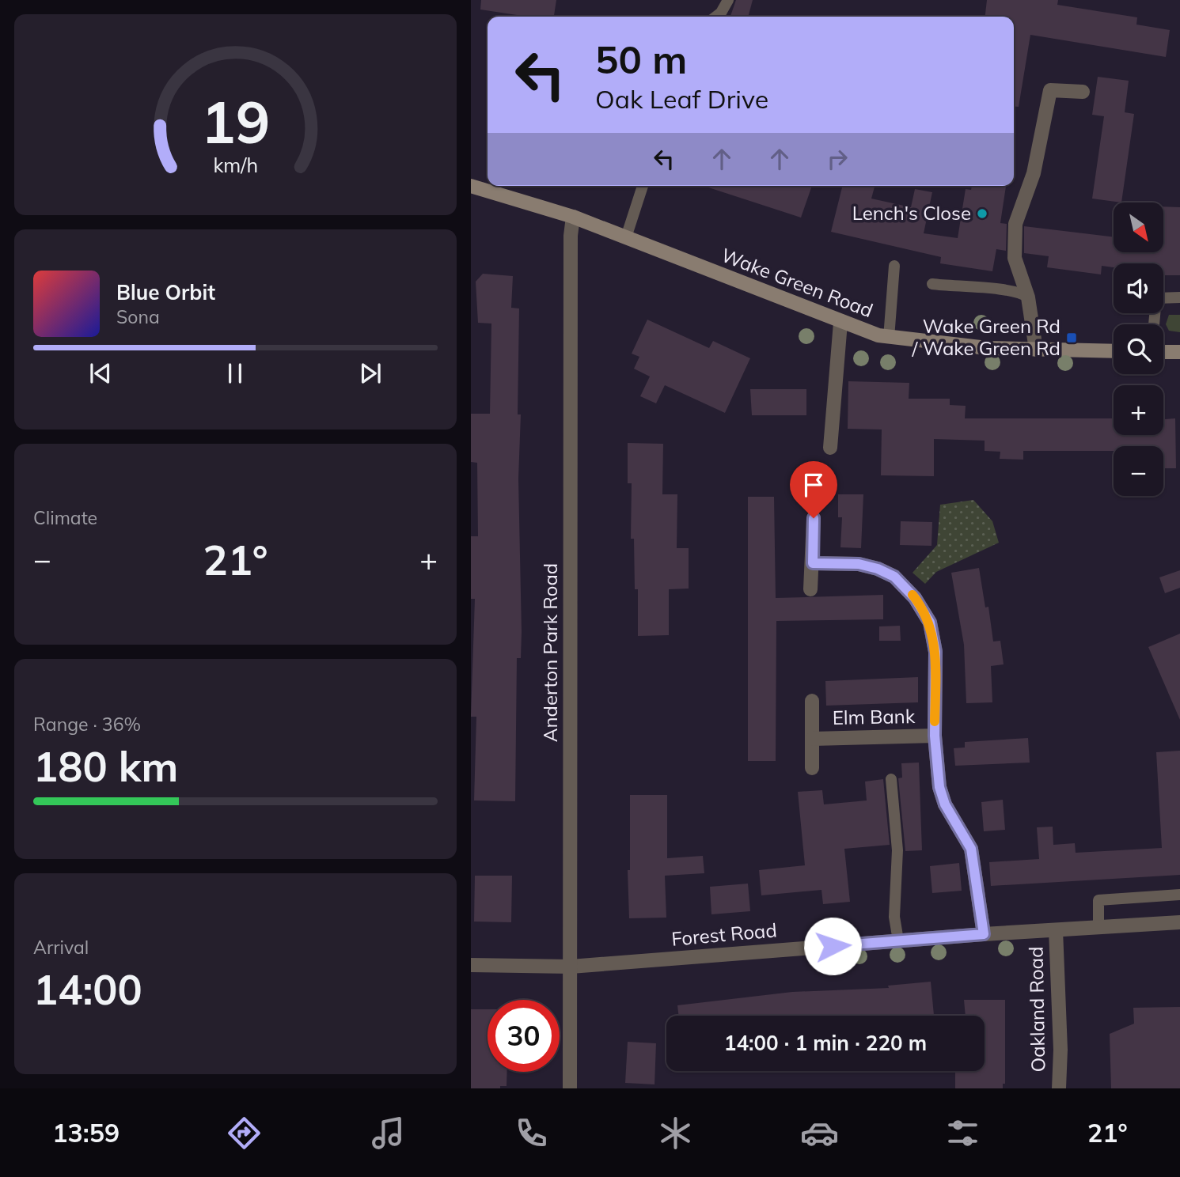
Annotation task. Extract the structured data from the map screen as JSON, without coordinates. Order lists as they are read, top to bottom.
{
  "streets": {
    "main road": ["Wake Green Road"],
    "street": [
      "Anderton Park Road",
      "Elm Bank",
      "Forest Road",
      "Oakland Road"
    ]
  },
  "crossings": [
    ["Wake Green Road", "Anderton Park Road"],
    ["Anderton Park Road", "Forest Road"],
    ["Forest Road", "Oakland Road"]
  ],
  "places": {
    "other": ["Lench's Close"],
    "transit": ["Wake Green Rd / Wake Green Rd"]
  },
  "north": "bottom right",
  "page": {
    "turn": ["50 m", "Oak Leaf Drive"],
    "map_buttons": ["+", "−"],
    "song": ["Blue Orbit", "Sona"],
    "tile": [
      "Climate",
      ["Range · 36%", "180 km"],
      ["Arrival", "14:00"]
    ],
    "heat": ["−", "21°", "+"],
    "limit": "30",
    "trip": "14:00 · 1 min · 220 m",
    "tabs": ["13:59", "21°"],
    "gauge": ["19", "km/h"]
  }
}
